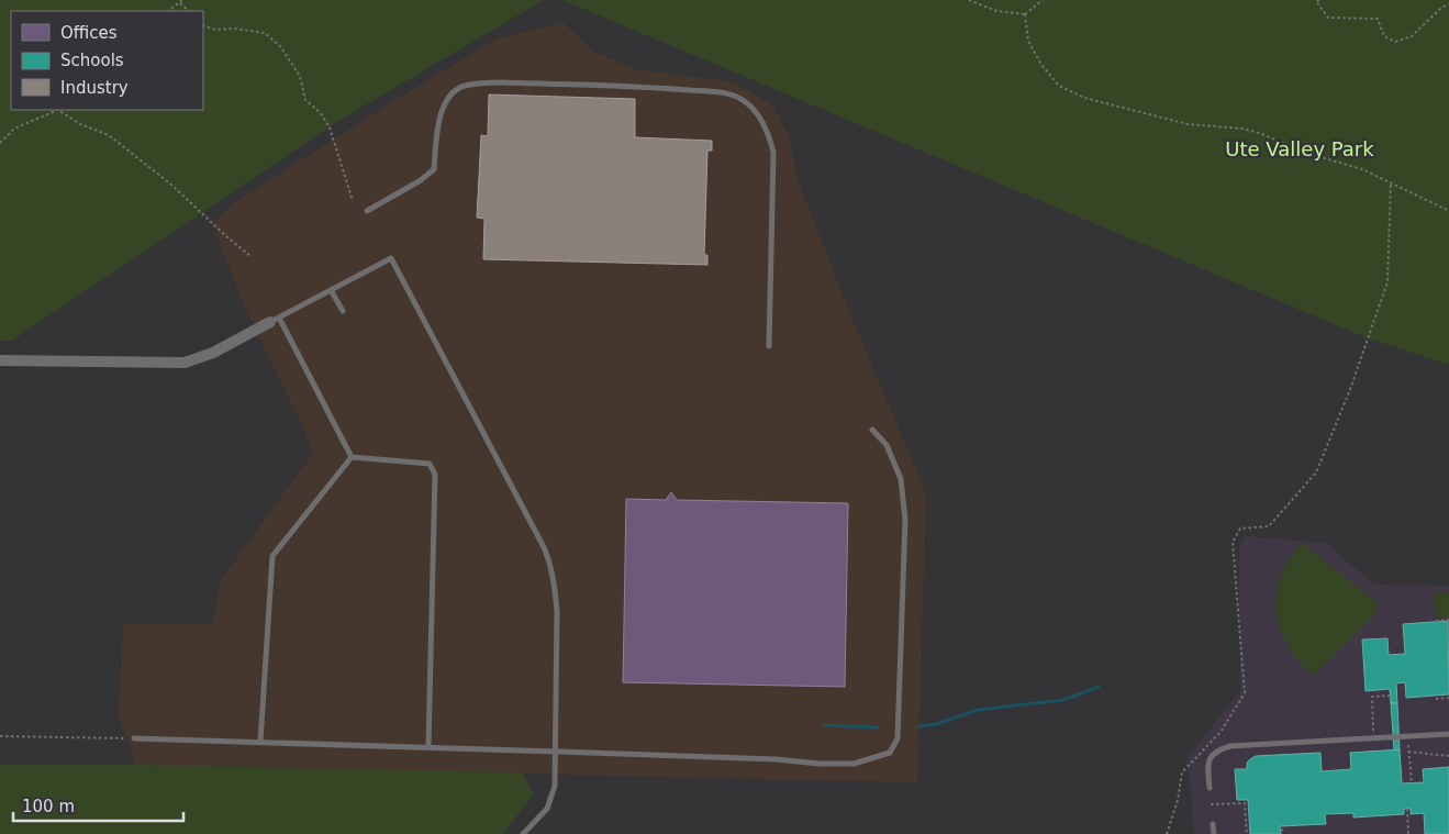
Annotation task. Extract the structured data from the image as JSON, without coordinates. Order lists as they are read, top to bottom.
{
  "parks": ["Ute Valley Park"],
  "legend": ["Offices", "Schools", "Industry"],
  "scale_bar": "100 m"
}
